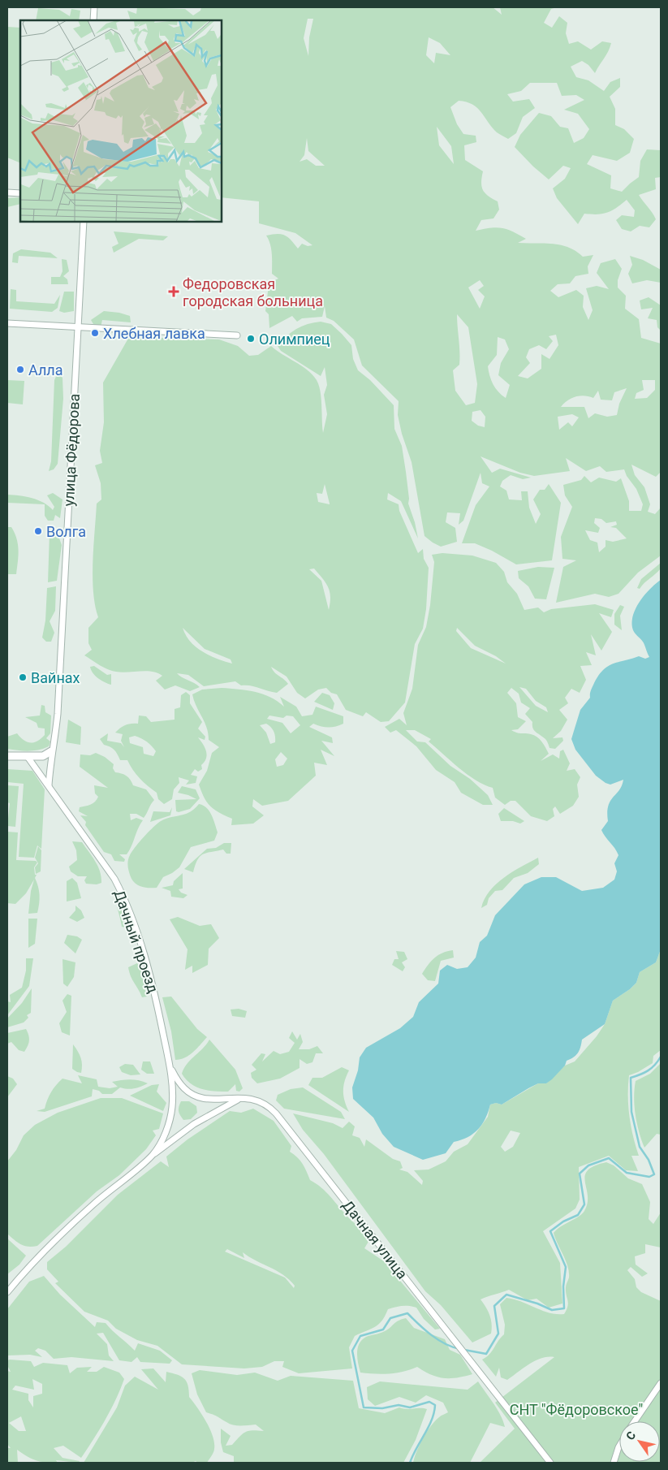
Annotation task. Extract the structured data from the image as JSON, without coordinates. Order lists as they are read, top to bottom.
{
  "streets": {
    "street": ["улица Фёдорова", "Дачный проезд", "Дачная улица"]
  },
  "crossings": [
    ["улица Фёдорова", "Дачный проезд"],
    ["Дачный проезд", "Дачная улица"]
  ],
  "parks": ["СНТ \"Фёдоровское\""],
  "places": {
    "health": ["Федоровская городская больница"],
    "other": [
      "Хлебная лавка",
      "Олимпиец",
      "Алла",
      "Волга",
      "Вайнах"
    ]
  },
  "north": "top left"
}
